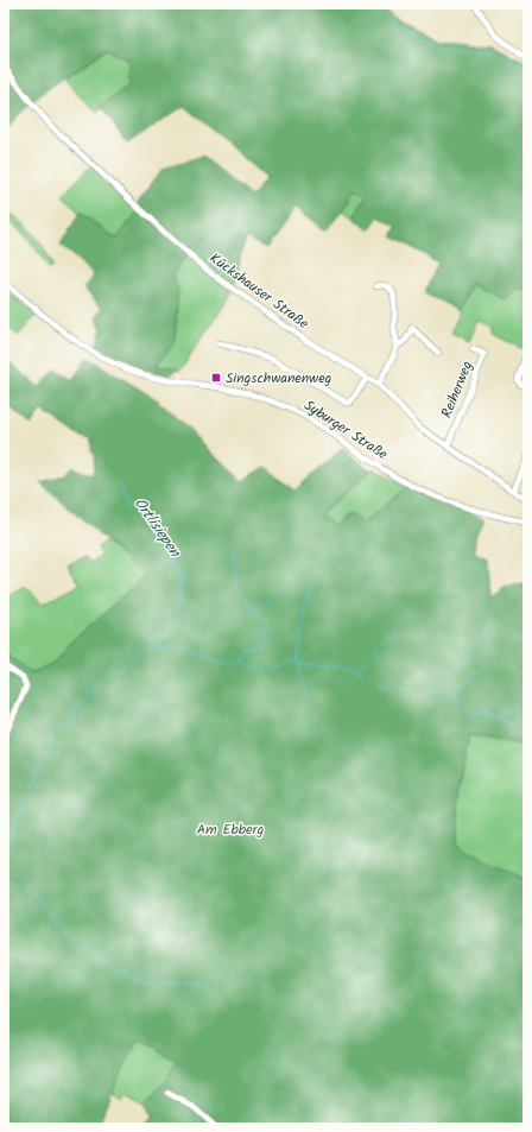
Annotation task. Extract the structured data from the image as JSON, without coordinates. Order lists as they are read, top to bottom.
{
  "streets": {
    "street": ["Kückshauser Straße", "Reiherweg", "Syburger Straße"]
  },
  "crossings": [
    ["Kückshauser Straße", "Reiherweg"]
  ],
  "water": ["Ortlisiepen"],
  "parks": ["Am Ebberg"],
  "places": {
    "transit": ["Singschwanenweg"]
  }
}
